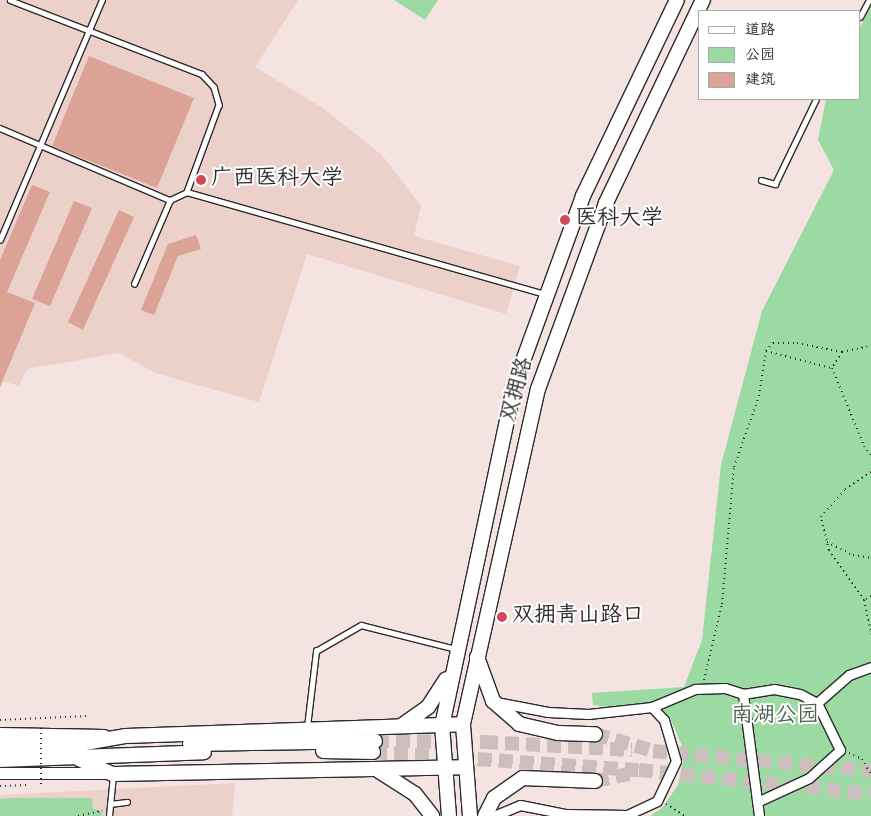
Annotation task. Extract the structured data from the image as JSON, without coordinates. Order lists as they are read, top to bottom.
{
  "streets": {
    "main road": ["双拥路"]
  },
  "parks": ["南湖公园"],
  "places": ["广西医科大学", "医科大学", "双拥青山路口"],
  "legend": ["道路", "公园", "建筑"]
}
